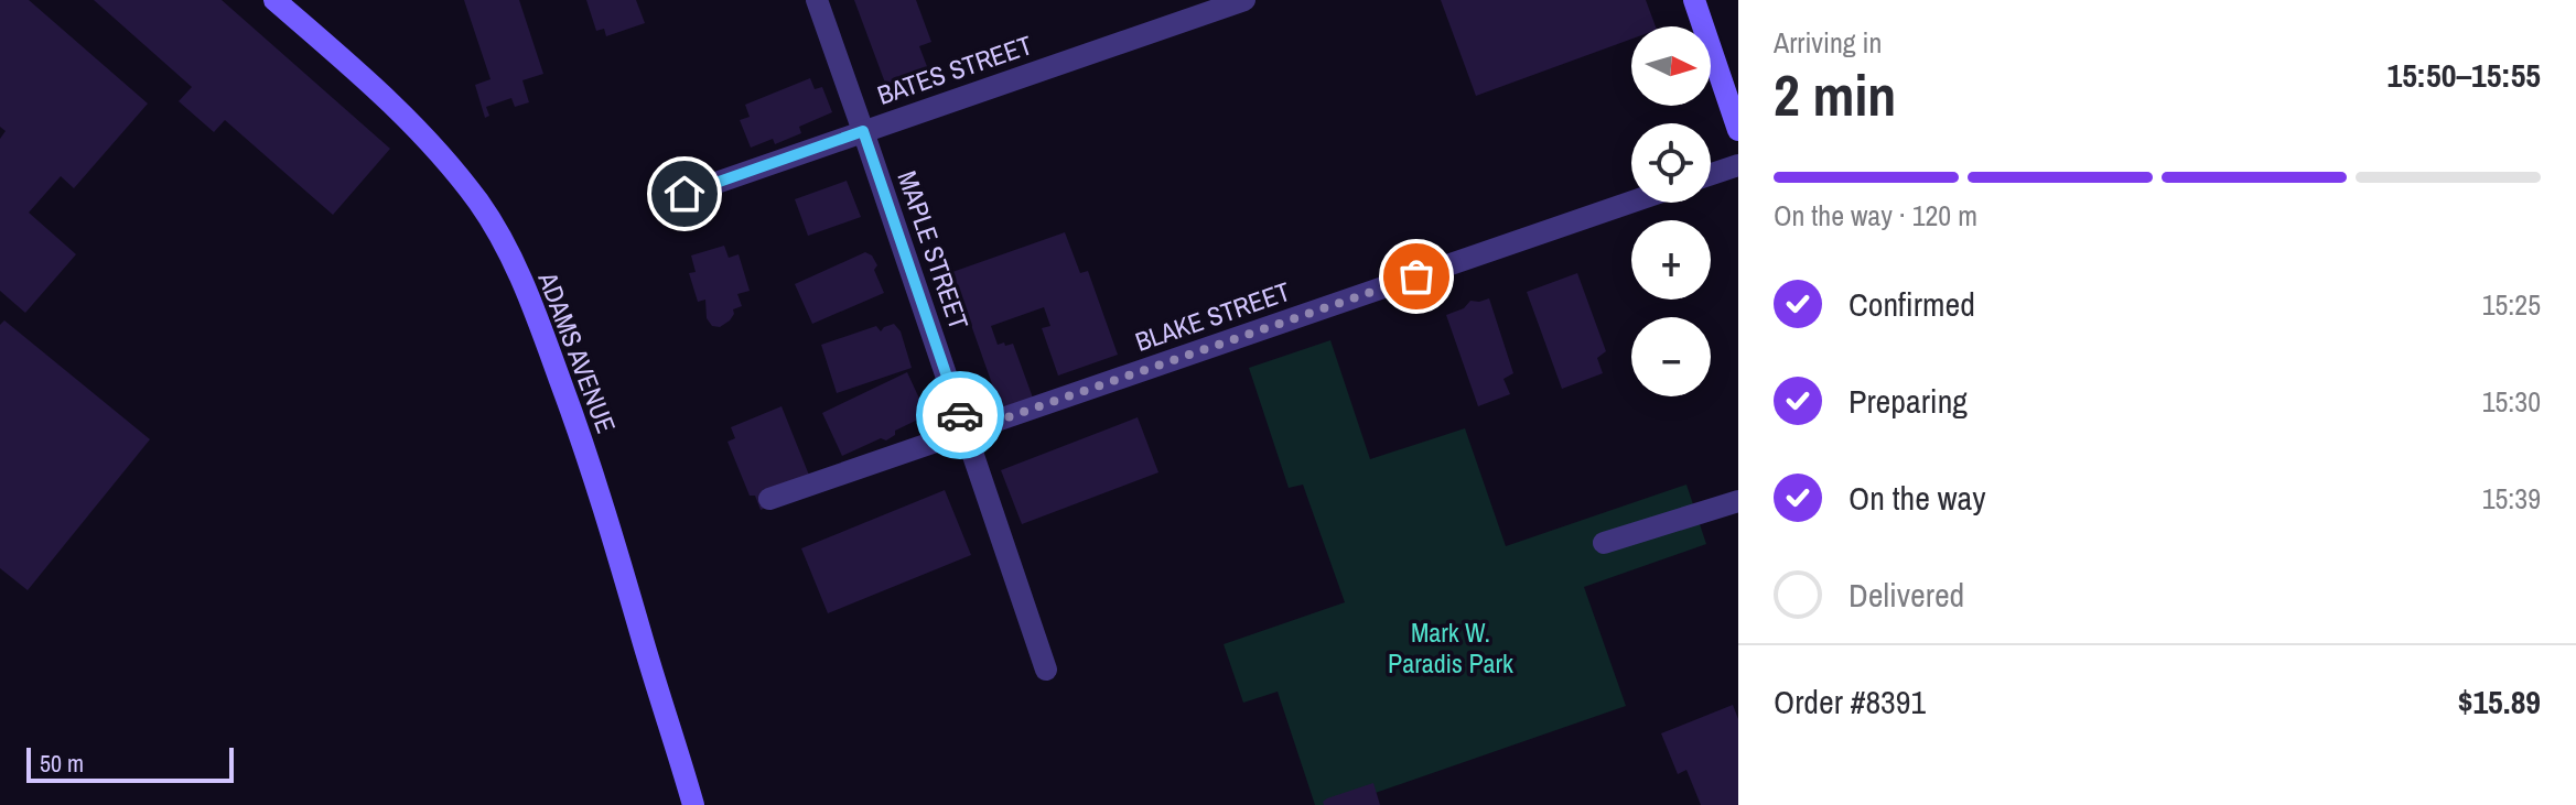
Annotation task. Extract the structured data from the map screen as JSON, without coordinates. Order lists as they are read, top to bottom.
{
  "streets": {
    "street": [
      "BATES STREET",
      "MAPLE STREET",
      "BLAKE STREET",
      "ADAMS AVENUE"
    ]
  },
  "crossings": [
    ["BATES STREET", "MAPLE STREET"],
    ["MAPLE STREET", "BLAKE STREET"]
  ],
  "parks": ["Mark W. Paradis Park"],
  "scale_bar": "50 m",
  "north": "right",
  "page": {
    "heading": ["2 min", "Arriving in", "15:50–15:55"],
    "panel": ["Order #8391", "$15.89"],
    "map_buttons": ["+", "−"],
    "bar": "On the way · 120 m",
    "list": [
      ["Confirmed", "15:25"],
      ["Preparing", "15:30"],
      ["On the way", "15:39"],
      "Delivered"
    ],
    "scale": "50 m"
  }
}
